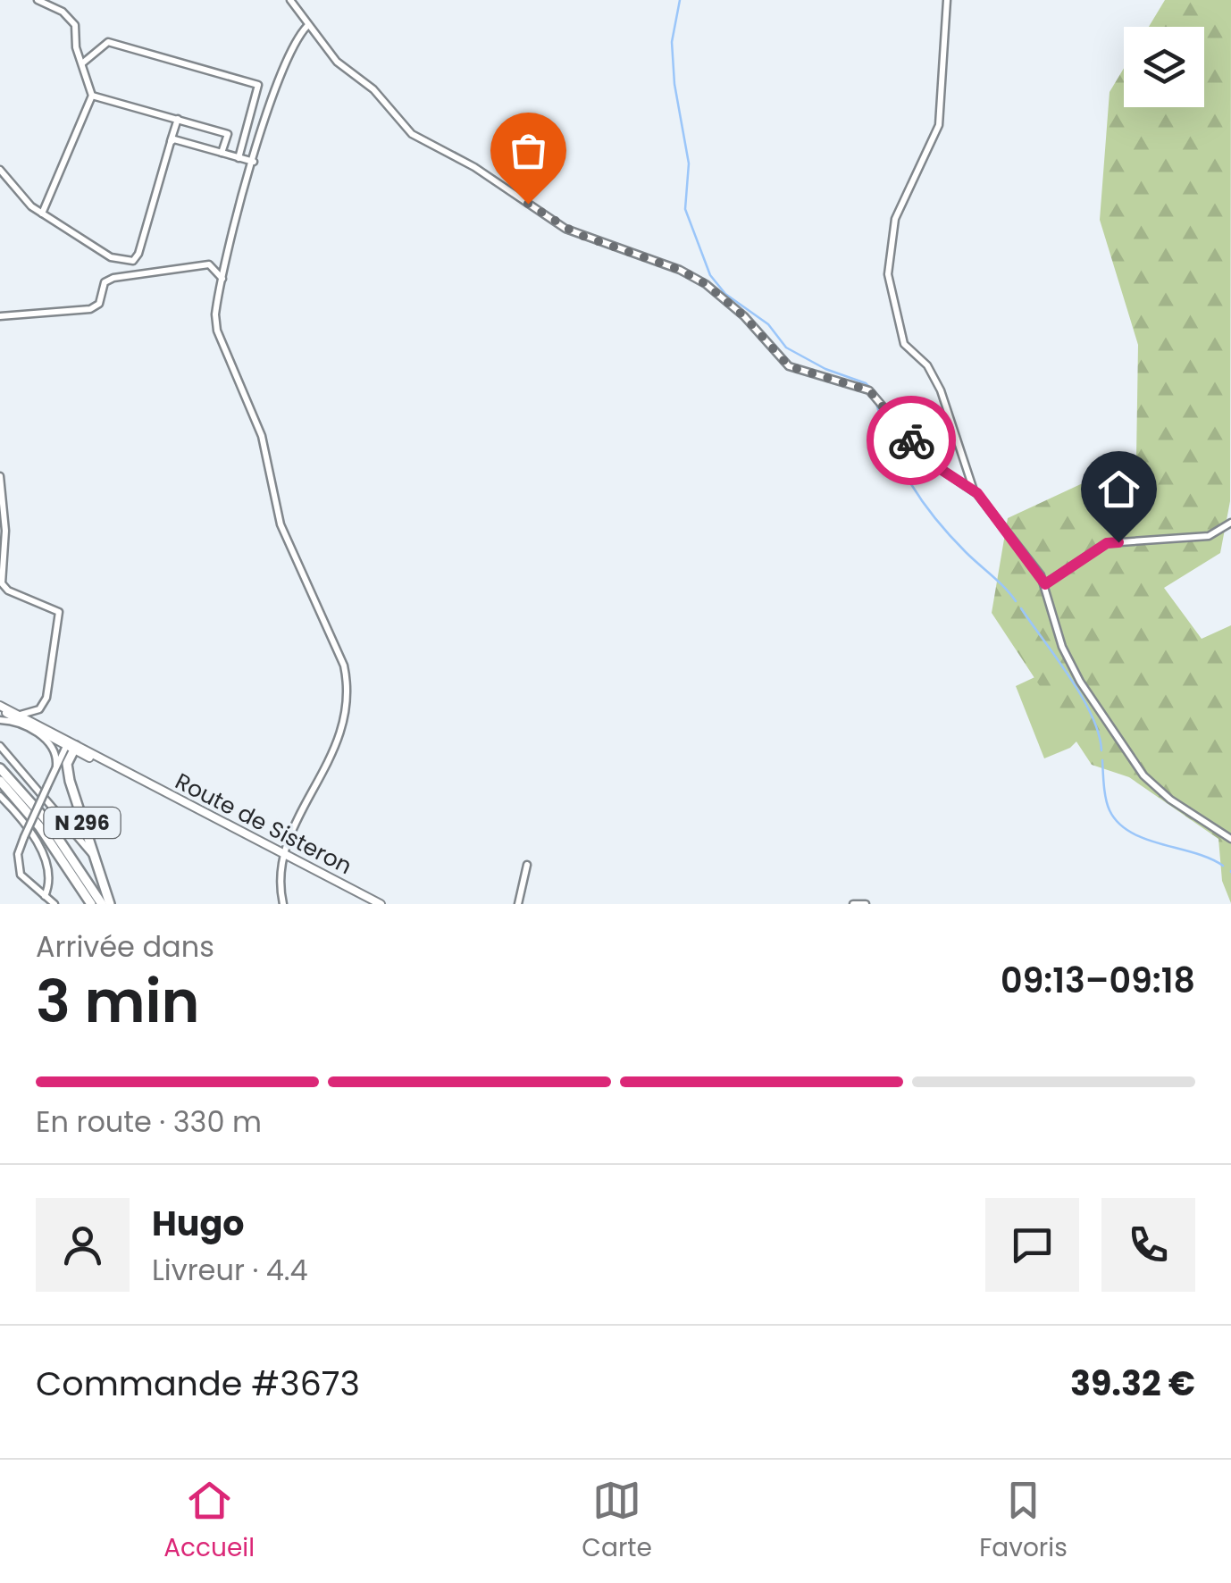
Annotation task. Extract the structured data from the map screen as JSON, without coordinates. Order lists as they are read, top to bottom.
{
  "streets": {
    "highway": ["N 296"],
    "main road": ["Route de Sisteron"]
  },
  "crossings": [
    ["N 296", "Route de Sisteron"]
  ],
  "page": {
    "heading": ["3 min", "Arrivée dans", "09:13–09:18"],
    "panel": [
      "Hugo",
      "Livreur · 4.4",
      "Commande #3673",
      "39.32 €"
    ],
    "bar": "En route · 330 m",
    "tabs": ["Accueil", "Carte", "Favoris"]
  }
}
